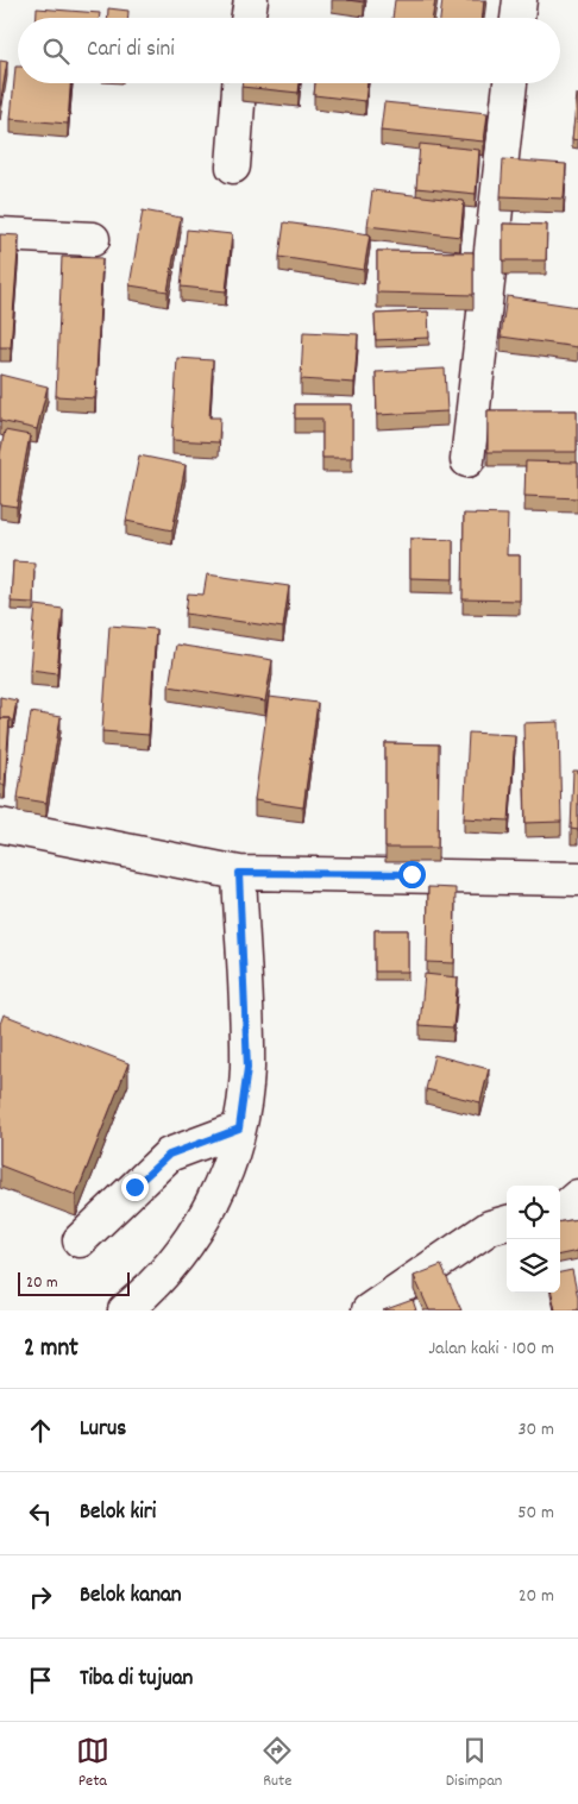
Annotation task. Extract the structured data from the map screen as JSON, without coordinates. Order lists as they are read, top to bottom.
{
  "scale_bar": "20 m",
  "page": {
    "search": "Cari di sini",
    "scale": "20 m",
    "heading": ["2 mnt", "Jalan kaki · 100 m"],
    "list": [
      ["Lurus", "30 m"],
      ["Belok kiri", "50 m"],
      ["Belok kanan", "20 m"],
      "Tiba di tujuan"
    ],
    "nav": ["Peta", "Rute", "Disimpan"]
  }
}
